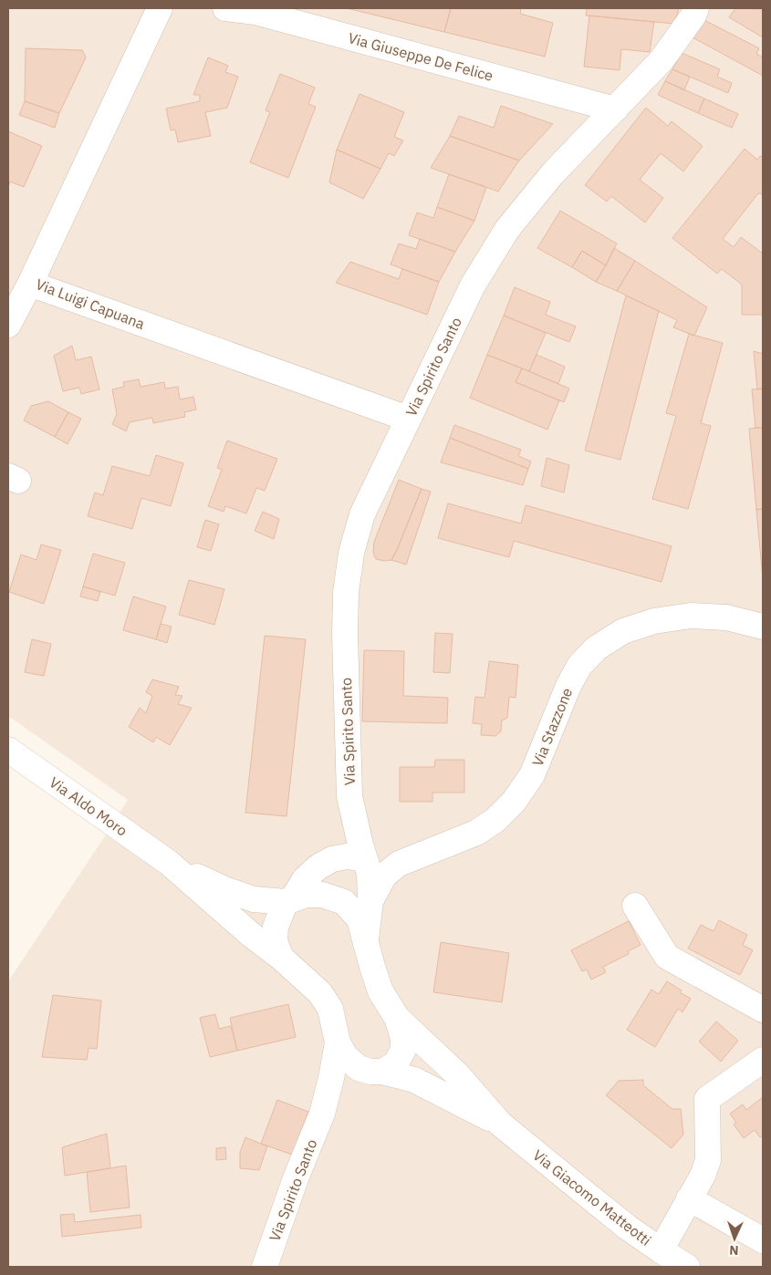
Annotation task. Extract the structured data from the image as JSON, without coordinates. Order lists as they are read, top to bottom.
{
  "streets": {
    "street": [
      "Via Giuseppe De Felice",
      "Via Luigi Capuana",
      "Via Spirito Santo",
      "Via Stazzone",
      "Via Aldo Moro",
      "Via Giacomo Matteotti"
    ]
  },
  "crossings": [
    ["Via Giuseppe De Felice", "Via Spirito Santo"],
    ["Via Luigi Capuana", "Via Spirito Santo"]
  ],
  "north": "bottom"
}
